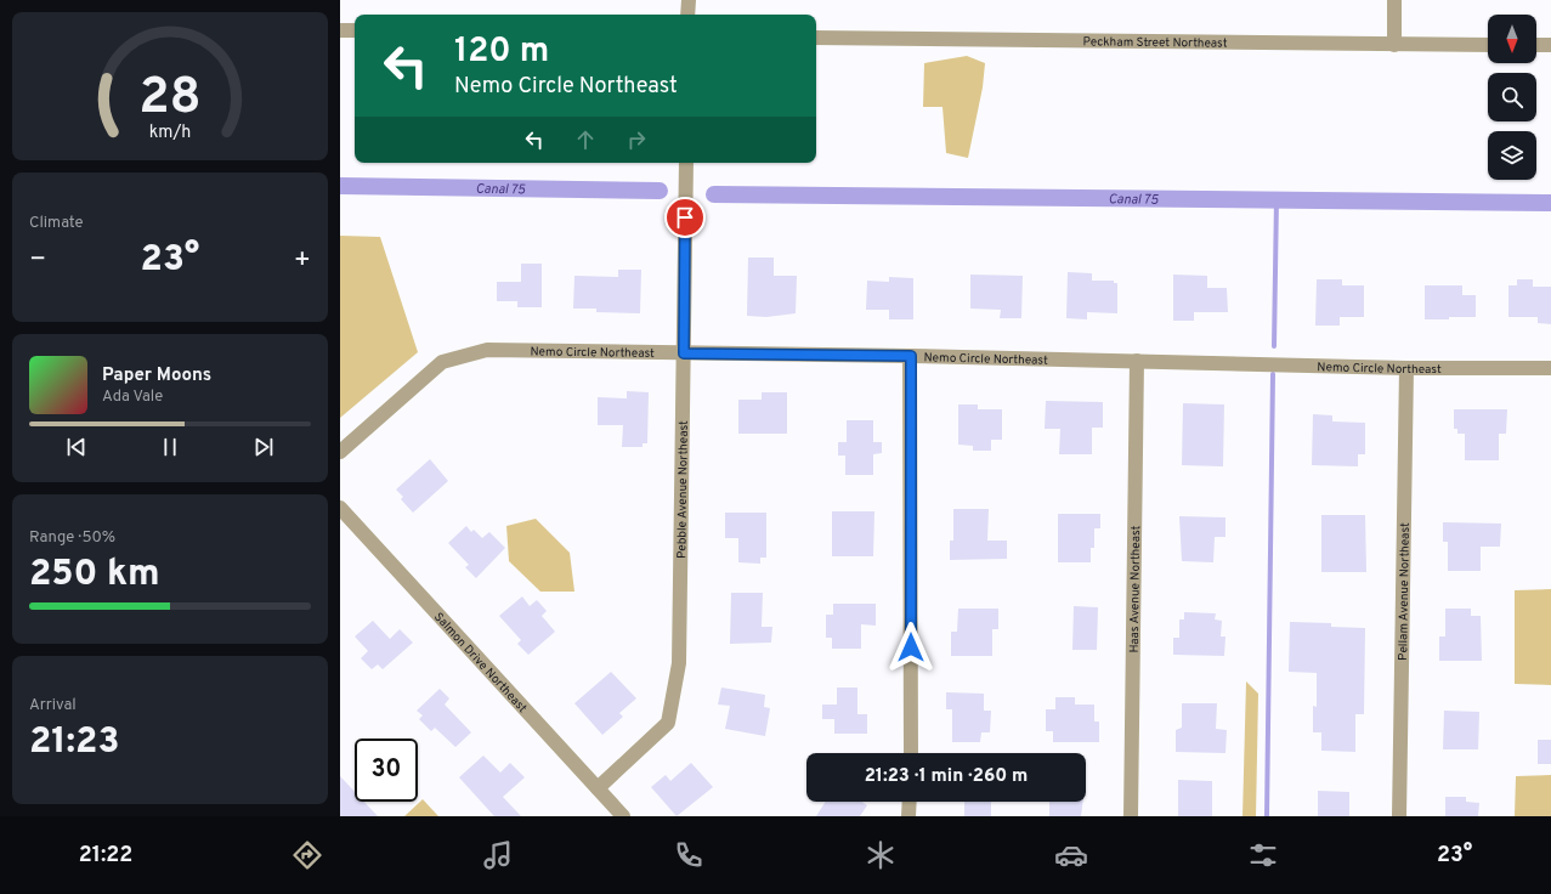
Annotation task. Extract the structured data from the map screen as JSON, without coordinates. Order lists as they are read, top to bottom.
{
  "streets": {
    "street": [
      "Peckham Street Northeast",
      "Nemo Circle Northeast",
      "Pebble Avenue Northeast",
      "Haas Avenue Northeast",
      "Pellam Avenue Northeast",
      "Salmon Drive Northeast"
    ]
  },
  "crossings": [
    ["Nemo Circle Northeast", "Pebble Avenue Northeast"],
    ["Nemo Circle Northeast", "Haas Avenue Northeast"],
    ["Nemo Circle Northeast", "Pellam Avenue Northeast"],
    ["Pebble Avenue Northeast", "Salmon Drive Northeast"]
  ],
  "water": ["Canal 75"],
  "north": "bottom",
  "page": {
    "turn": ["120 m", "Nemo Circle Northeast"],
    "tile": [
      "Climate",
      ["Range · 50%", "250 km"],
      ["Arrival", "21:23"]
    ],
    "heat": ["−", "23°", "+"],
    "song": ["Paper Moons", "Ada Vale"],
    "limit": "30",
    "trip": "21:23 · 1 min · 260 m",
    "tabs": ["21:22", "23°"],
    "gauge": ["28", "km/h"]
  }
}
